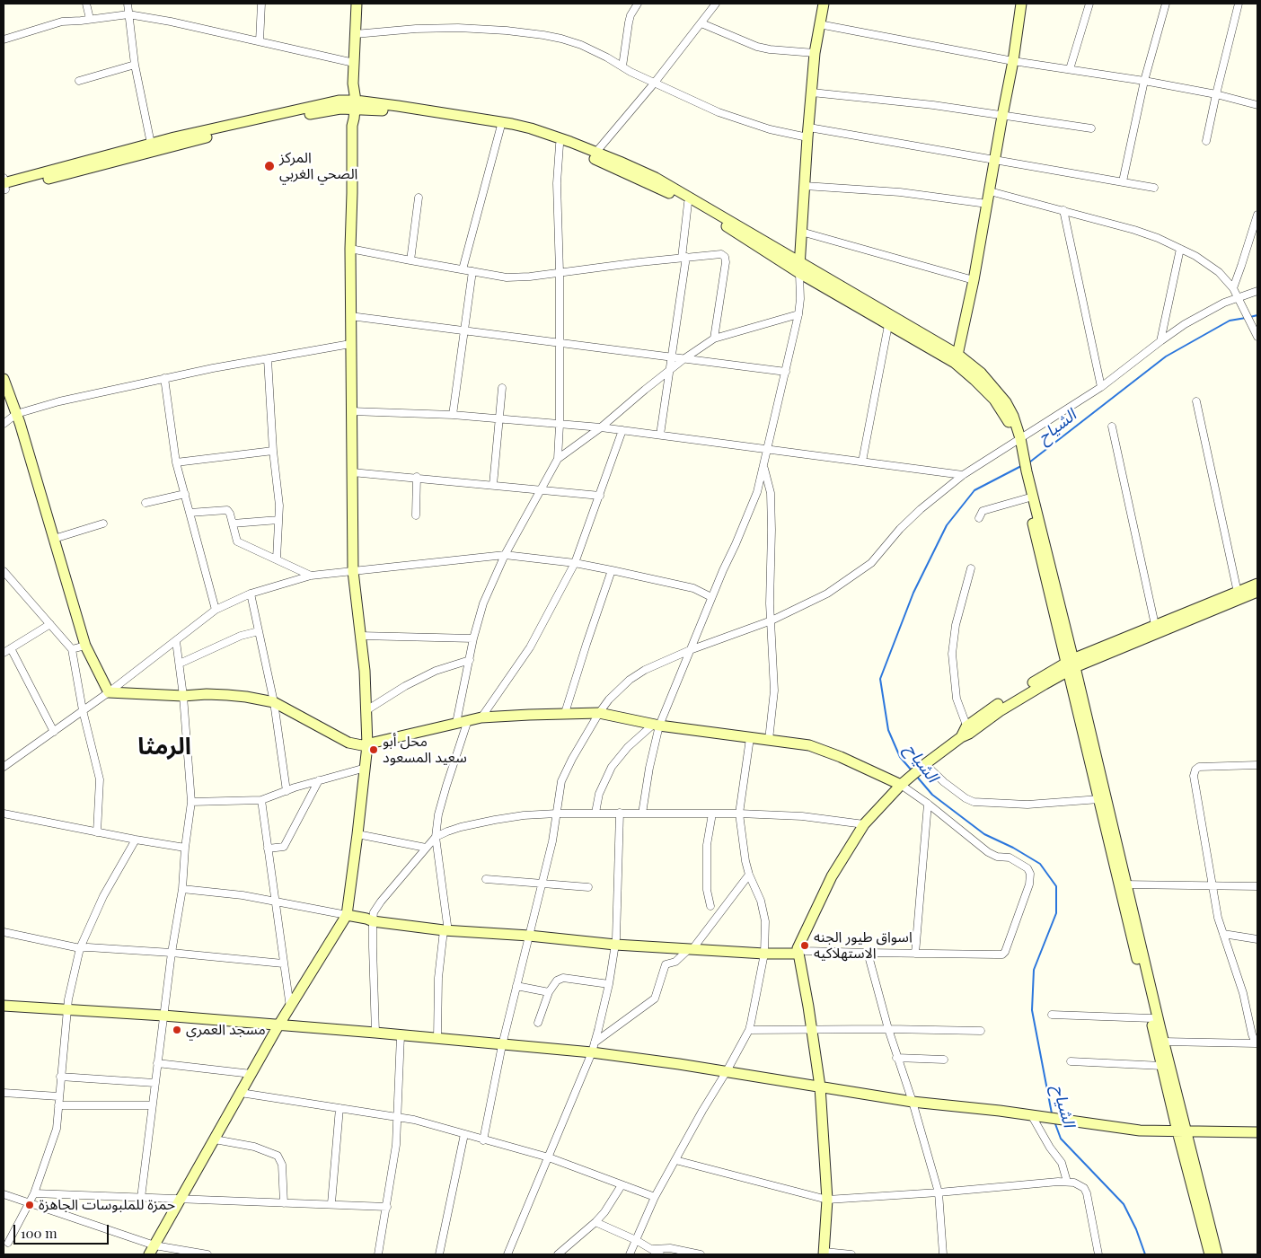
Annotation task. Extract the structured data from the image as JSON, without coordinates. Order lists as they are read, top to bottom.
{
  "districts": ["الرمثا"],
  "water": ["الشياح"],
  "places": [
    "المركز الصحي الغربي",
    "محل أبو سعيد المسعود",
    "اسواق طيور الجنه الاستهلاكيه",
    "مسجد العمري",
    "حمزة للملبوسات الجاهزة"
  ],
  "scale_bar": "100 m"
}
